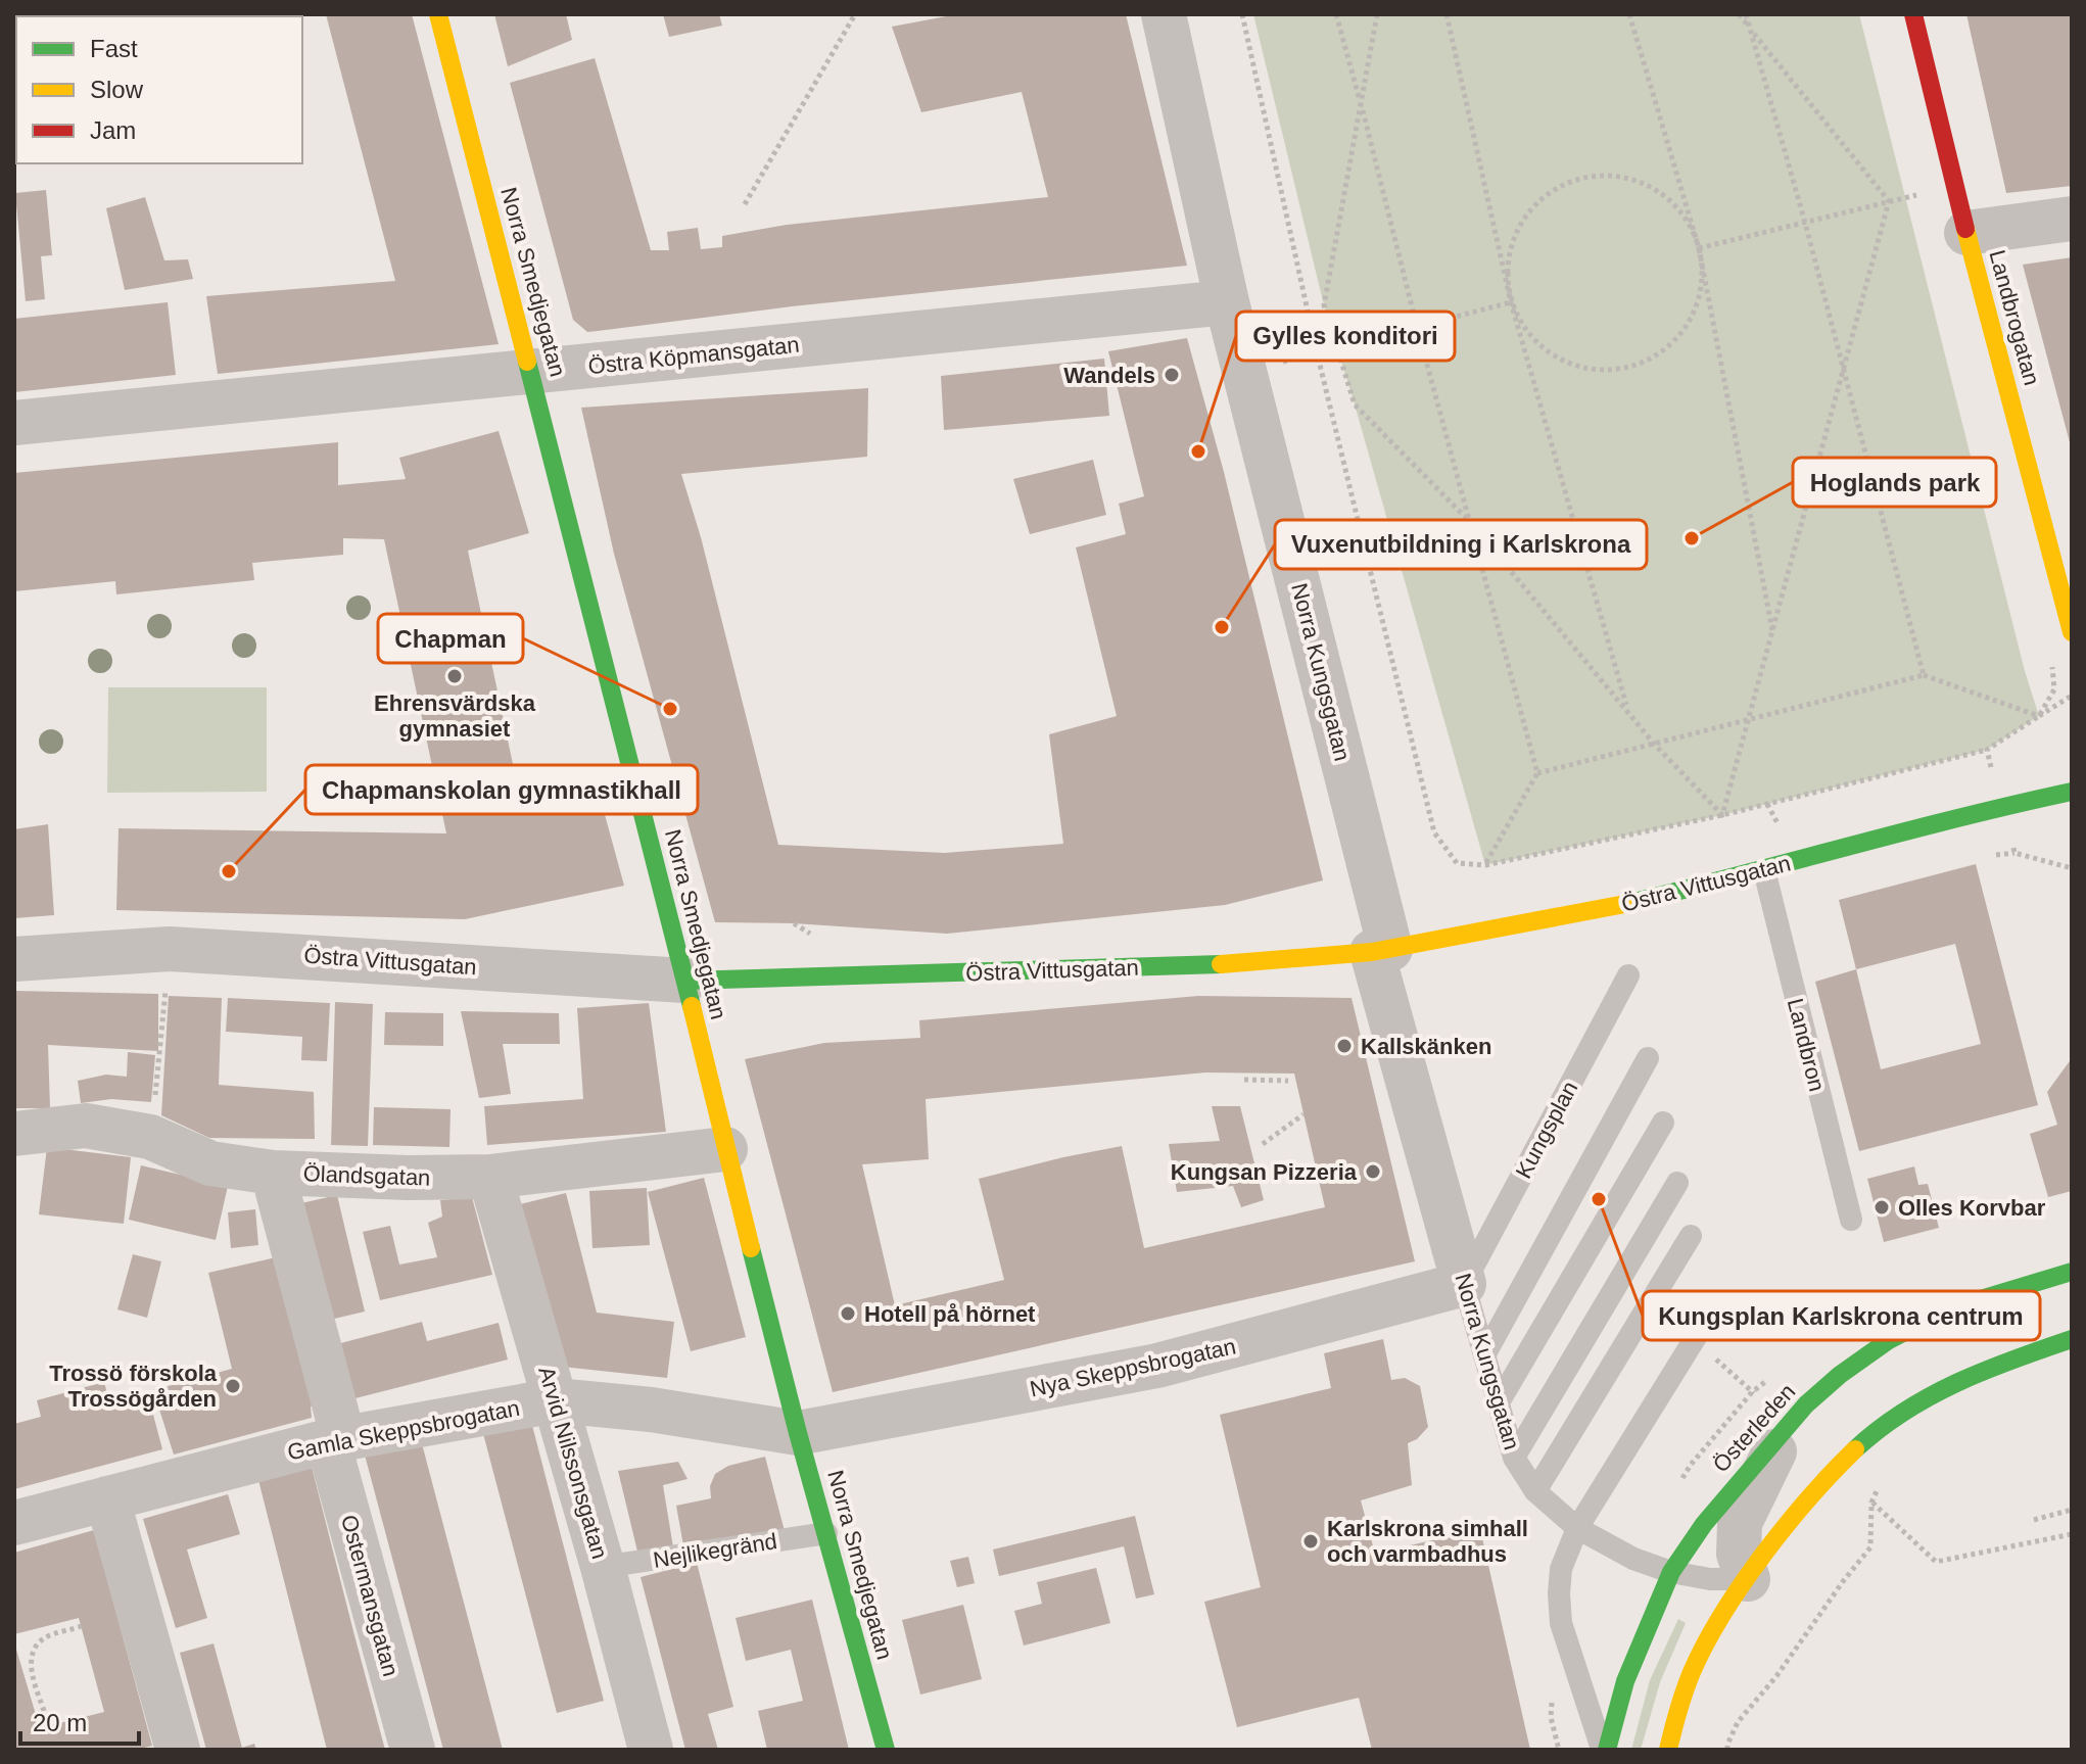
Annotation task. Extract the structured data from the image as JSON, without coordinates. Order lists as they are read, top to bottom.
{
  "streets": {
    "street": [
      "Norra Smedjegatan",
      "Landbrogatan",
      "Östra Köpmansgatan",
      "Norra Kungsgatan",
      "Östra Vittusgatan",
      "Ölandsgatan",
      "Nya Skeppsbrogatan",
      "Österleden",
      "Gamla Skeppsbrogatan",
      "Arvid Nilssonsgatan",
      "Ostermansgatan"
    ],
    "lane": ["Landbron", "Kungsplan", "Nejlikegränd"]
  },
  "crossings": [
    ["Norra Smedjegatan", "Östra Köpmansgatan"],
    ["Norra Smedjegatan", "Östra Vittusgatan"],
    ["Norra Smedjegatan", "Ölandsgatan"],
    ["Norra Smedjegatan", "Nya Skeppsbrogatan"],
    ["Norra Smedjegatan", "Gamla Skeppsbrogatan"],
    ["Norra Smedjegatan", "Nejlikegränd"],
    ["Östra Köpmansgatan", "Norra Kungsgatan"],
    ["Norra Kungsgatan", "Östra Vittusgatan"],
    ["Norra Kungsgatan", "Kungsplan"],
    ["Norra Kungsgatan", "Nya Skeppsbrogatan"],
    ["Östra Vittusgatan", "Landbron"],
    ["Kungsplan", "Nya Skeppsbrogatan"],
    ["Ölandsgatan", "Arvid Nilssonsgatan"],
    ["Ölandsgatan", "Ostermansgatan"],
    ["Nya Skeppsbrogatan", "Gamla Skeppsbrogatan"],
    ["Gamla Skeppsbrogatan", "Arvid Nilssonsgatan"],
    ["Gamla Skeppsbrogatan", "Ostermansgatan"],
    ["Arvid Nilssonsgatan", "Nejlikegränd"]
  ],
  "places": [
    "Wandels",
    "Gylles konditori",
    "Hoglands park",
    "Vuxenutbildning i Karlskrona",
    "Ehrensvärdska gymnasiet",
    "Chapman",
    "Chapmanskolan gymnastikhall",
    "Kallskänken",
    "Kungsan Pizzeria",
    "Kungsplan Karlskrona centrum",
    "Olles Korvbar",
    "Hotell på hörnet",
    "Trossö förskola Trossögården",
    "Karlskrona simhall och varmbadhus"
  ],
  "legend": ["Fast", "Slow", "Jam"],
  "scale_bar": "20 m"
}
